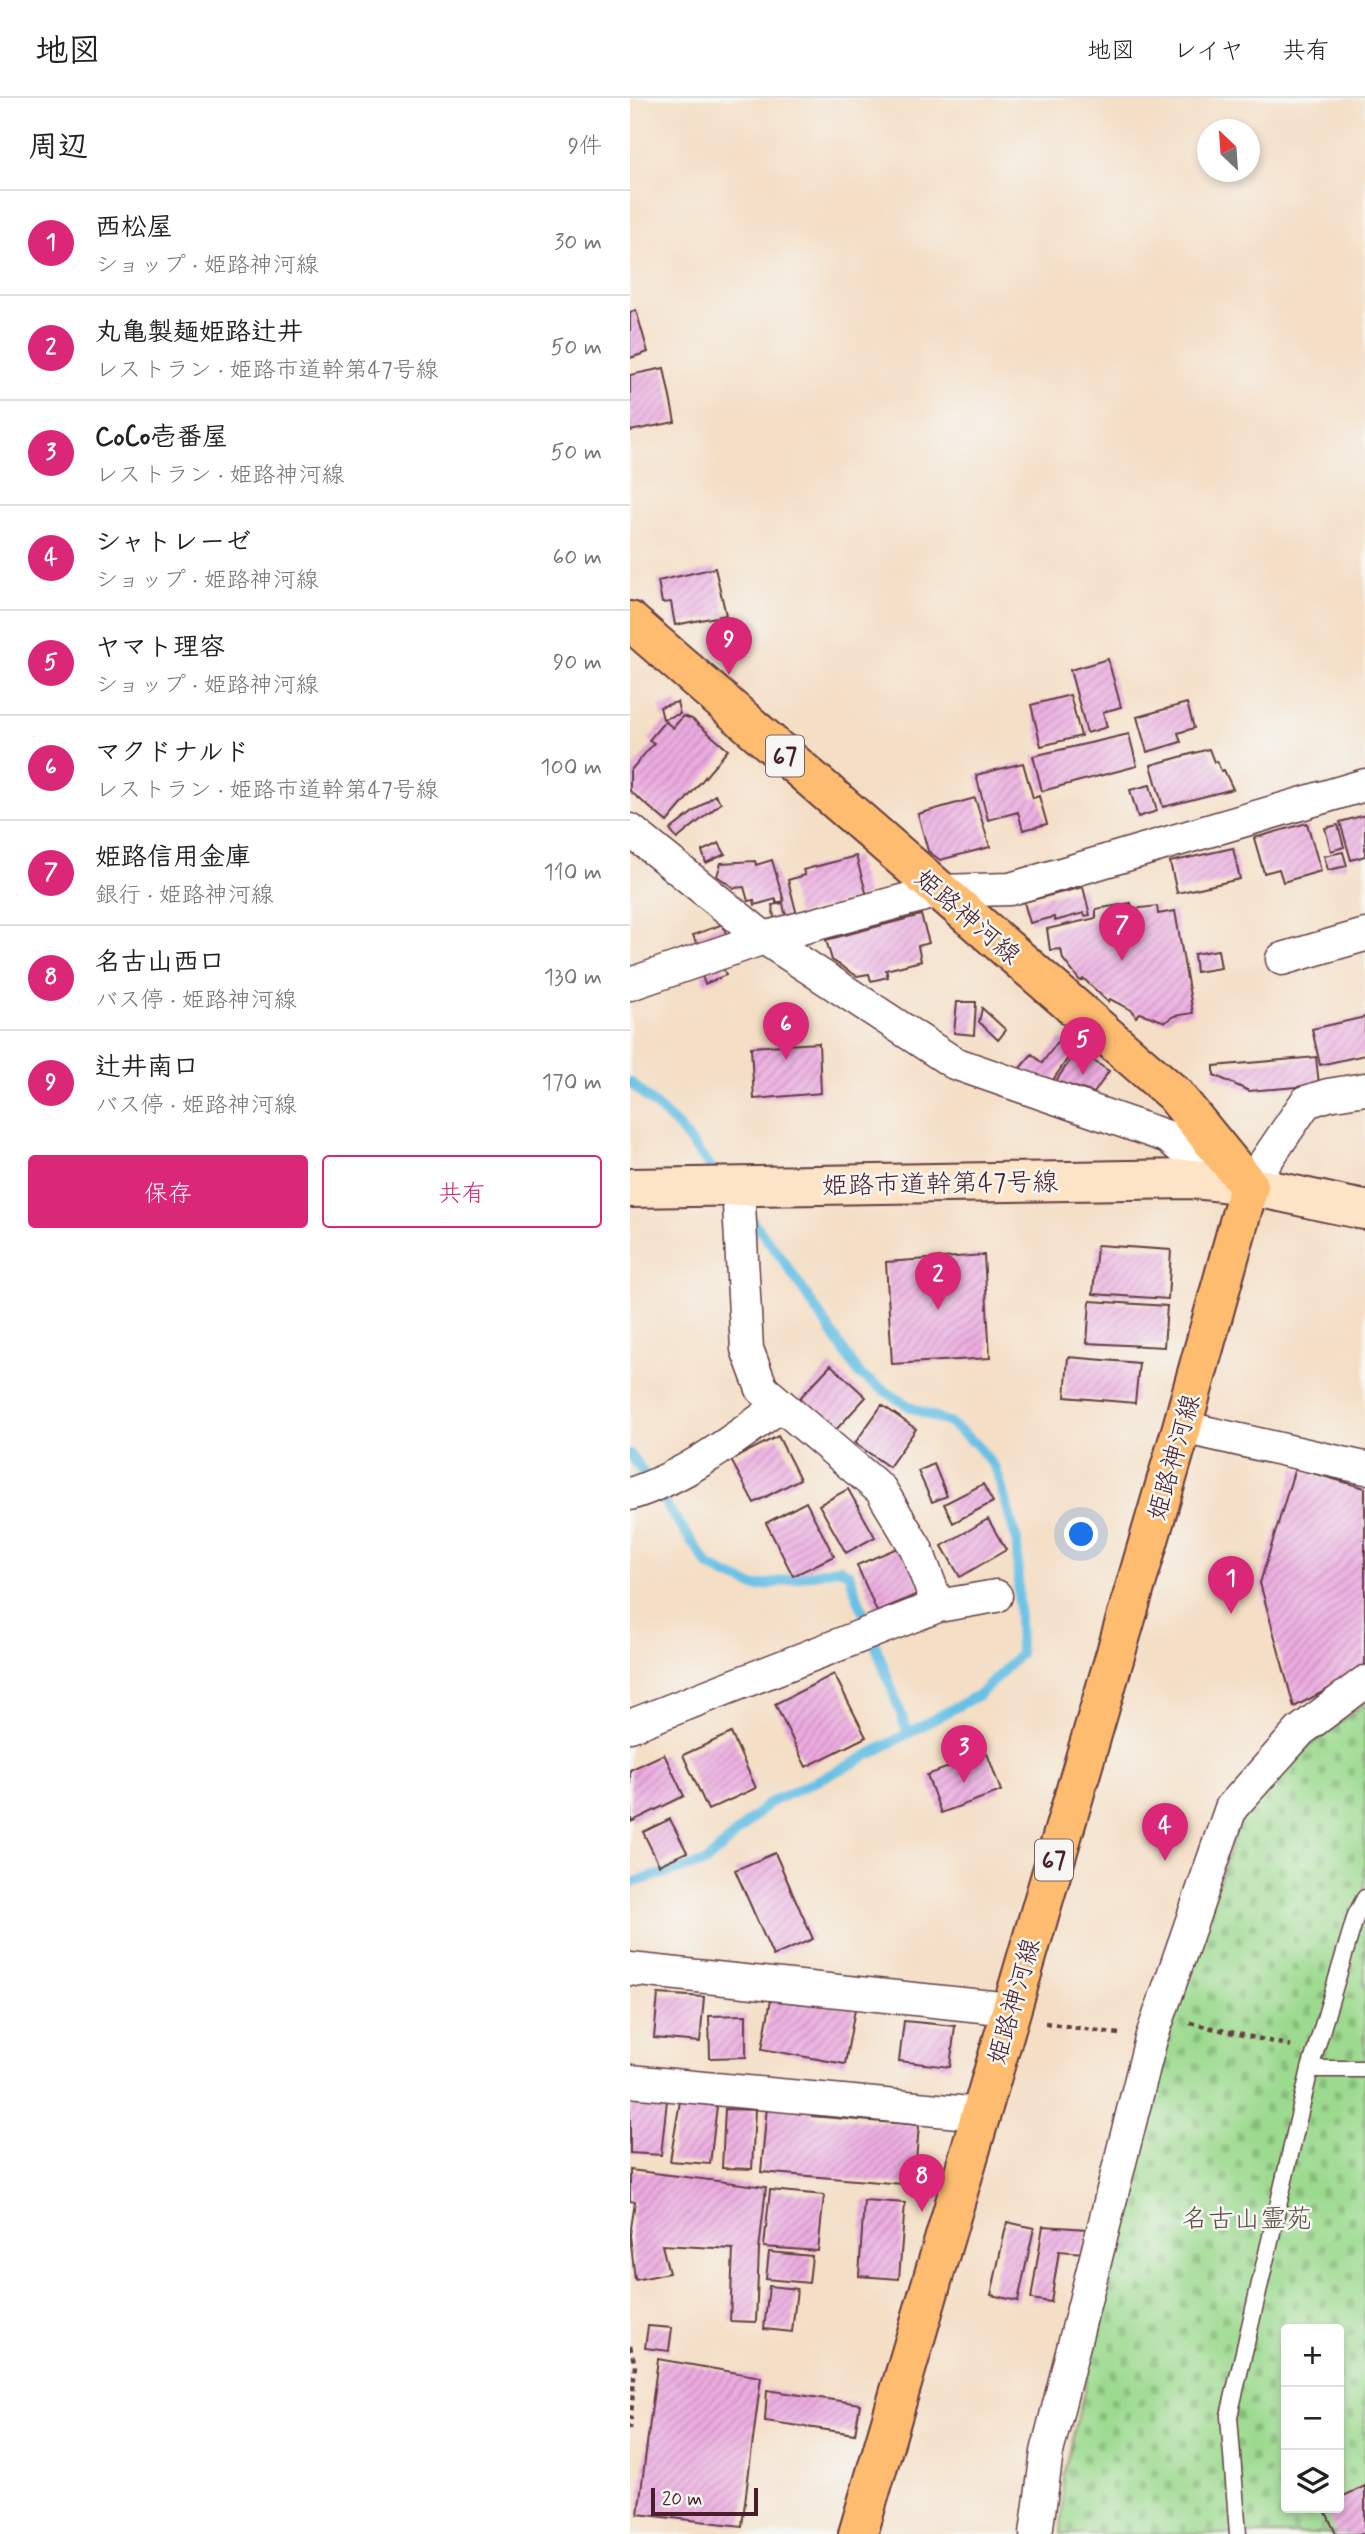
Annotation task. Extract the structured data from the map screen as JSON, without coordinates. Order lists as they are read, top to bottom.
{
  "streets": {
    "main road": ["67", "姫路神河線"],
    "street": ["姫路市道幹第47号線"]
  },
  "crossings": [
    ["姫路神河線", "姫路市道幹第47号線"]
  ],
  "parks": ["名古山霊苑"],
  "scale_bar": "20 m",
  "north": "top left",
  "page": {
    "header": "地図",
    "nav": ["地図", "レイヤ", "共有"],
    "heading": ["周辺", "9件"],
    "list": [
      {
        "mark": "1",
        "name": "西松屋",
        "note": "ショップ · 姫路神河線",
        "value": "30 m"
      },
      {
        "mark": "2",
        "name": "丸亀製麺姫路辻井",
        "note": "レストラン · 姫路市道幹第47号線",
        "value": "50 m"
      },
      {
        "mark": "3",
        "name": "CoCo壱番屋",
        "note": "レストラン · 姫路神河線",
        "value": "50 m"
      },
      {
        "mark": "4",
        "name": "シャトレーゼ",
        "note": "ショップ · 姫路神河線",
        "value": "60 m"
      },
      {
        "mark": "5",
        "name": "ヤマト理容",
        "note": "ショップ · 姫路神河線",
        "value": "90 m"
      },
      {
        "mark": "6",
        "name": "マクドナルド",
        "note": "レストラン · 姫路市道幹第47号線",
        "value": "100 m"
      },
      {
        "mark": "7",
        "name": "姫路信用金庫",
        "note": "銀行 · 姫路神河線",
        "value": "110 m"
      },
      {
        "mark": "8",
        "name": "名古山西口",
        "note": "バス停 · 姫路神河線",
        "value": "130 m"
      },
      {
        "mark": "9",
        "name": "辻井南口",
        "note": "バス停 · 姫路神河線",
        "value": "170 m"
      }
    ],
    "pins": [
      "9",
      "7",
      "6",
      "5",
      "2",
      "1",
      "3",
      "4",
      "8"
    ],
    "buttons": ["保存", "共有"],
    "map_buttons": ["+", "−"],
    "scale": "20 m"
  }
}
